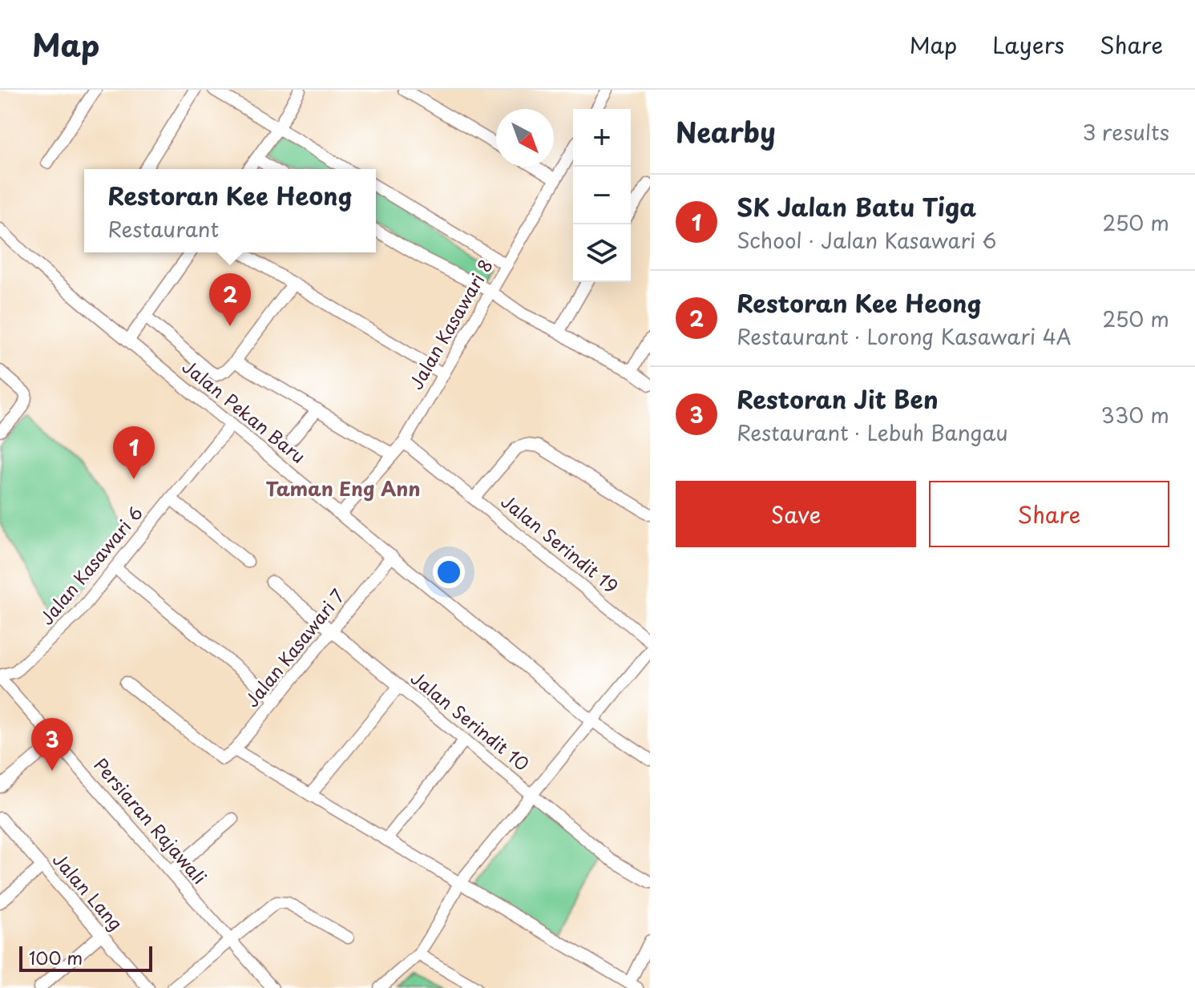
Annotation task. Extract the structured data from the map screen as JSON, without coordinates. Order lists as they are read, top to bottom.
{
  "streets": {
    "street": [
      "Jalan Kasawari 8",
      "Jalan Pekan Baru",
      "Jalan Serindit 19",
      "Jalan Kasawari 6",
      "Jalan Kasawari 7",
      "Jalan Serindit 10",
      "Persiaran Rajawali",
      "Jalan Lang"
    ]
  },
  "crossings": [
    ["Jalan Kasawari 8", "Jalan Pekan Baru"],
    ["Jalan Kasawari 8", "Jalan Serindit 19"],
    ["Jalan Pekan Baru", "Jalan Kasawari 6"],
    ["Jalan Pekan Baru", "Jalan Kasawari 7"],
    ["Jalan Kasawari 7", "Jalan Serindit 10"]
  ],
  "districts": ["Taman Eng Ann"],
  "scale_bar": "100 m",
  "north": "bottom right",
  "page": {
    "header": "Map",
    "nav": ["Map", "Layers", "Share"],
    "heading": ["Nearby", "3 results"],
    "map_buttons": ["+", "−"],
    "popup": ["Restoran Kee Heong", "Restaurant"],
    "list": [
      {
        "mark": "1",
        "name": "SK Jalan Batu Tiga",
        "note": "School · Jalan Kasawari 6",
        "value": "250 m"
      },
      {
        "mark": "2",
        "name": "Restoran Kee Heong",
        "note": "Restaurant · Lorong Kasawari 4A",
        "value": "250 m"
      },
      {
        "mark": "3",
        "name": "Restoran Jit Ben",
        "note": "Restaurant · Lebuh Bangau",
        "value": "330 m"
      }
    ],
    "pins": ["2", "1", "3"],
    "buttons": ["Save", "Share"],
    "scale": "100 m"
  }
}
